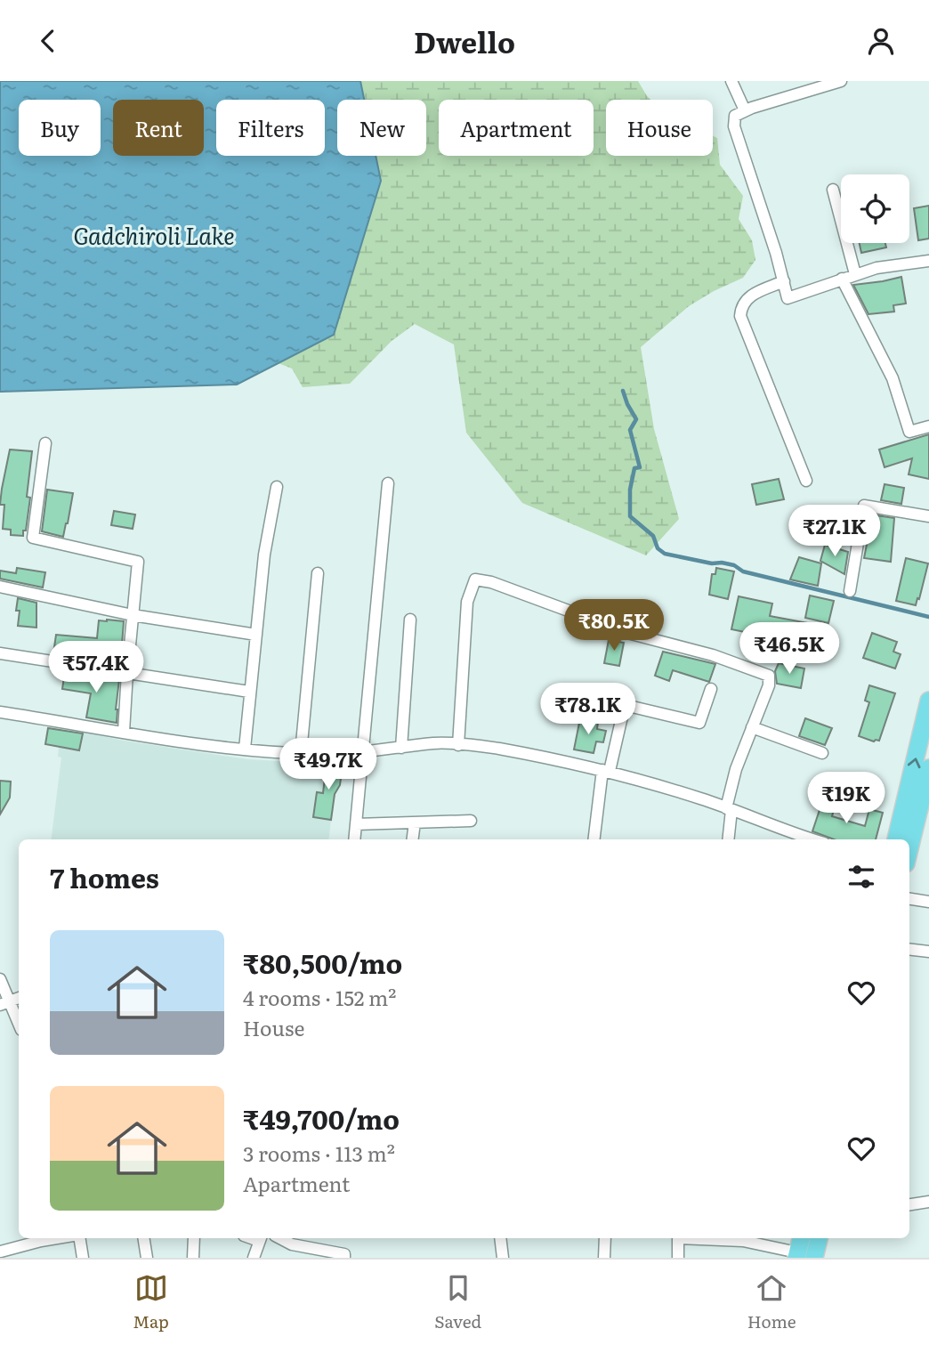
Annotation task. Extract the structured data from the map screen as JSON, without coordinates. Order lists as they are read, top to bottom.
{
  "water": ["Gadchiroli Lake"],
  "page": {
    "header": "Dwello",
    "chip": [
      "Buy",
      "Rent",
      "Filters",
      "New",
      "Apartment",
      "House"
    ],
    "price": [
      "₹27.1K",
      "₹80.5K",
      "₹46.5K",
      "₹57.4K",
      "₹78.1K",
      "₹49.7K",
      "₹19K"
    ],
    "heading": "7 homes",
    "list": [
      {
        "name": "₹80,500/mo",
        "note": "4 rooms · 152 m² · House"
      },
      {
        "name": "₹49,700/mo",
        "note": "3 rooms · 113 m² · Apartment"
      }
    ],
    "tabs": ["Map", "Saved", "Home"]
  }
}
